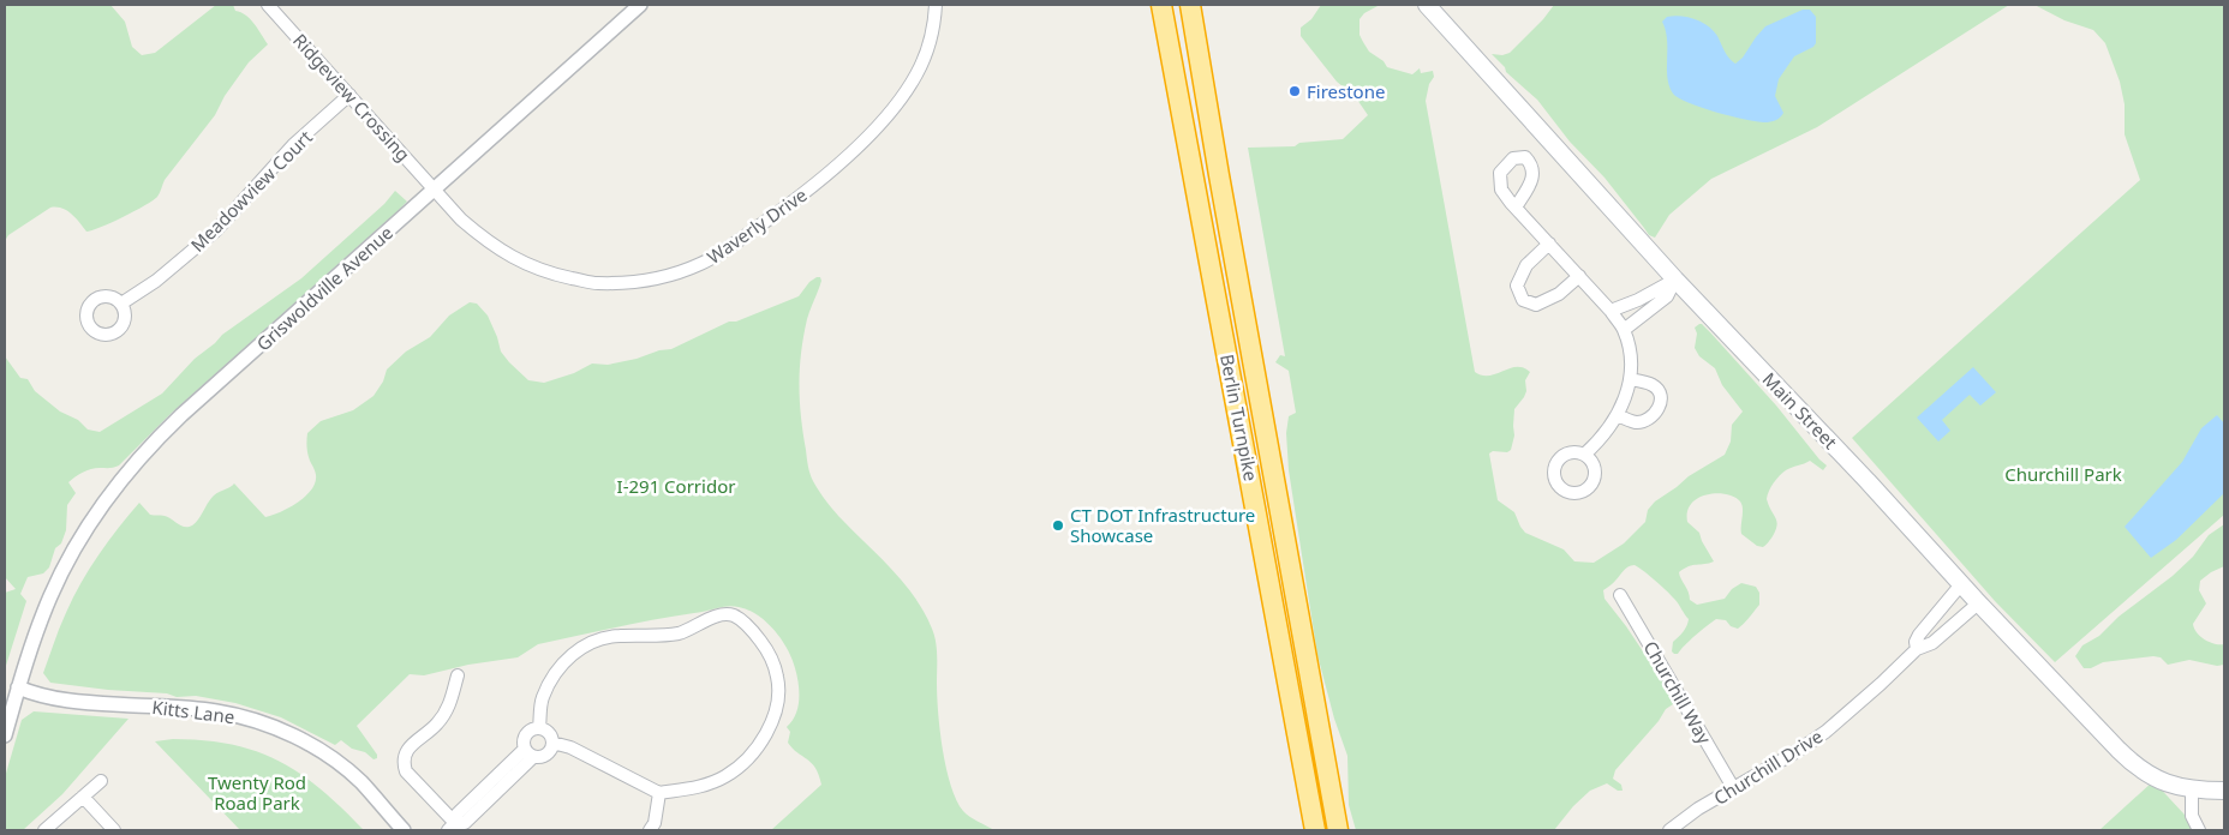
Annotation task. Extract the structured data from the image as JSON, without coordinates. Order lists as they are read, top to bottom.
{
  "streets": {
    "highway": ["Berlin Turnpike"],
    "main road": ["Main Street"],
    "street": [
      "Ridgeview Crossing",
      "Meadowview Court",
      "Waverly Drive",
      "Griswoldville Avenue",
      "Churchill Way",
      "Kitts Lane",
      "Churchill Drive"
    ]
  },
  "crossings": [
    ["Ridgeview Crossing", "Meadowview Court"],
    ["Ridgeview Crossing", "Waverly Drive"],
    ["Ridgeview Crossing", "Griswoldville Avenue"],
    ["Waverly Drive", "Griswoldville Avenue"],
    ["Griswoldville Avenue", "Kitts Lane"],
    ["Main Street", "Churchill Drive"],
    ["Churchill Way", "Churchill Drive"]
  ],
  "parks": ["Churchill Park", "I-291 Corridor", "Twenty Rod Road Park"],
  "places": ["Firestone", "CT DOT Infrastructure Showcase"]
}
